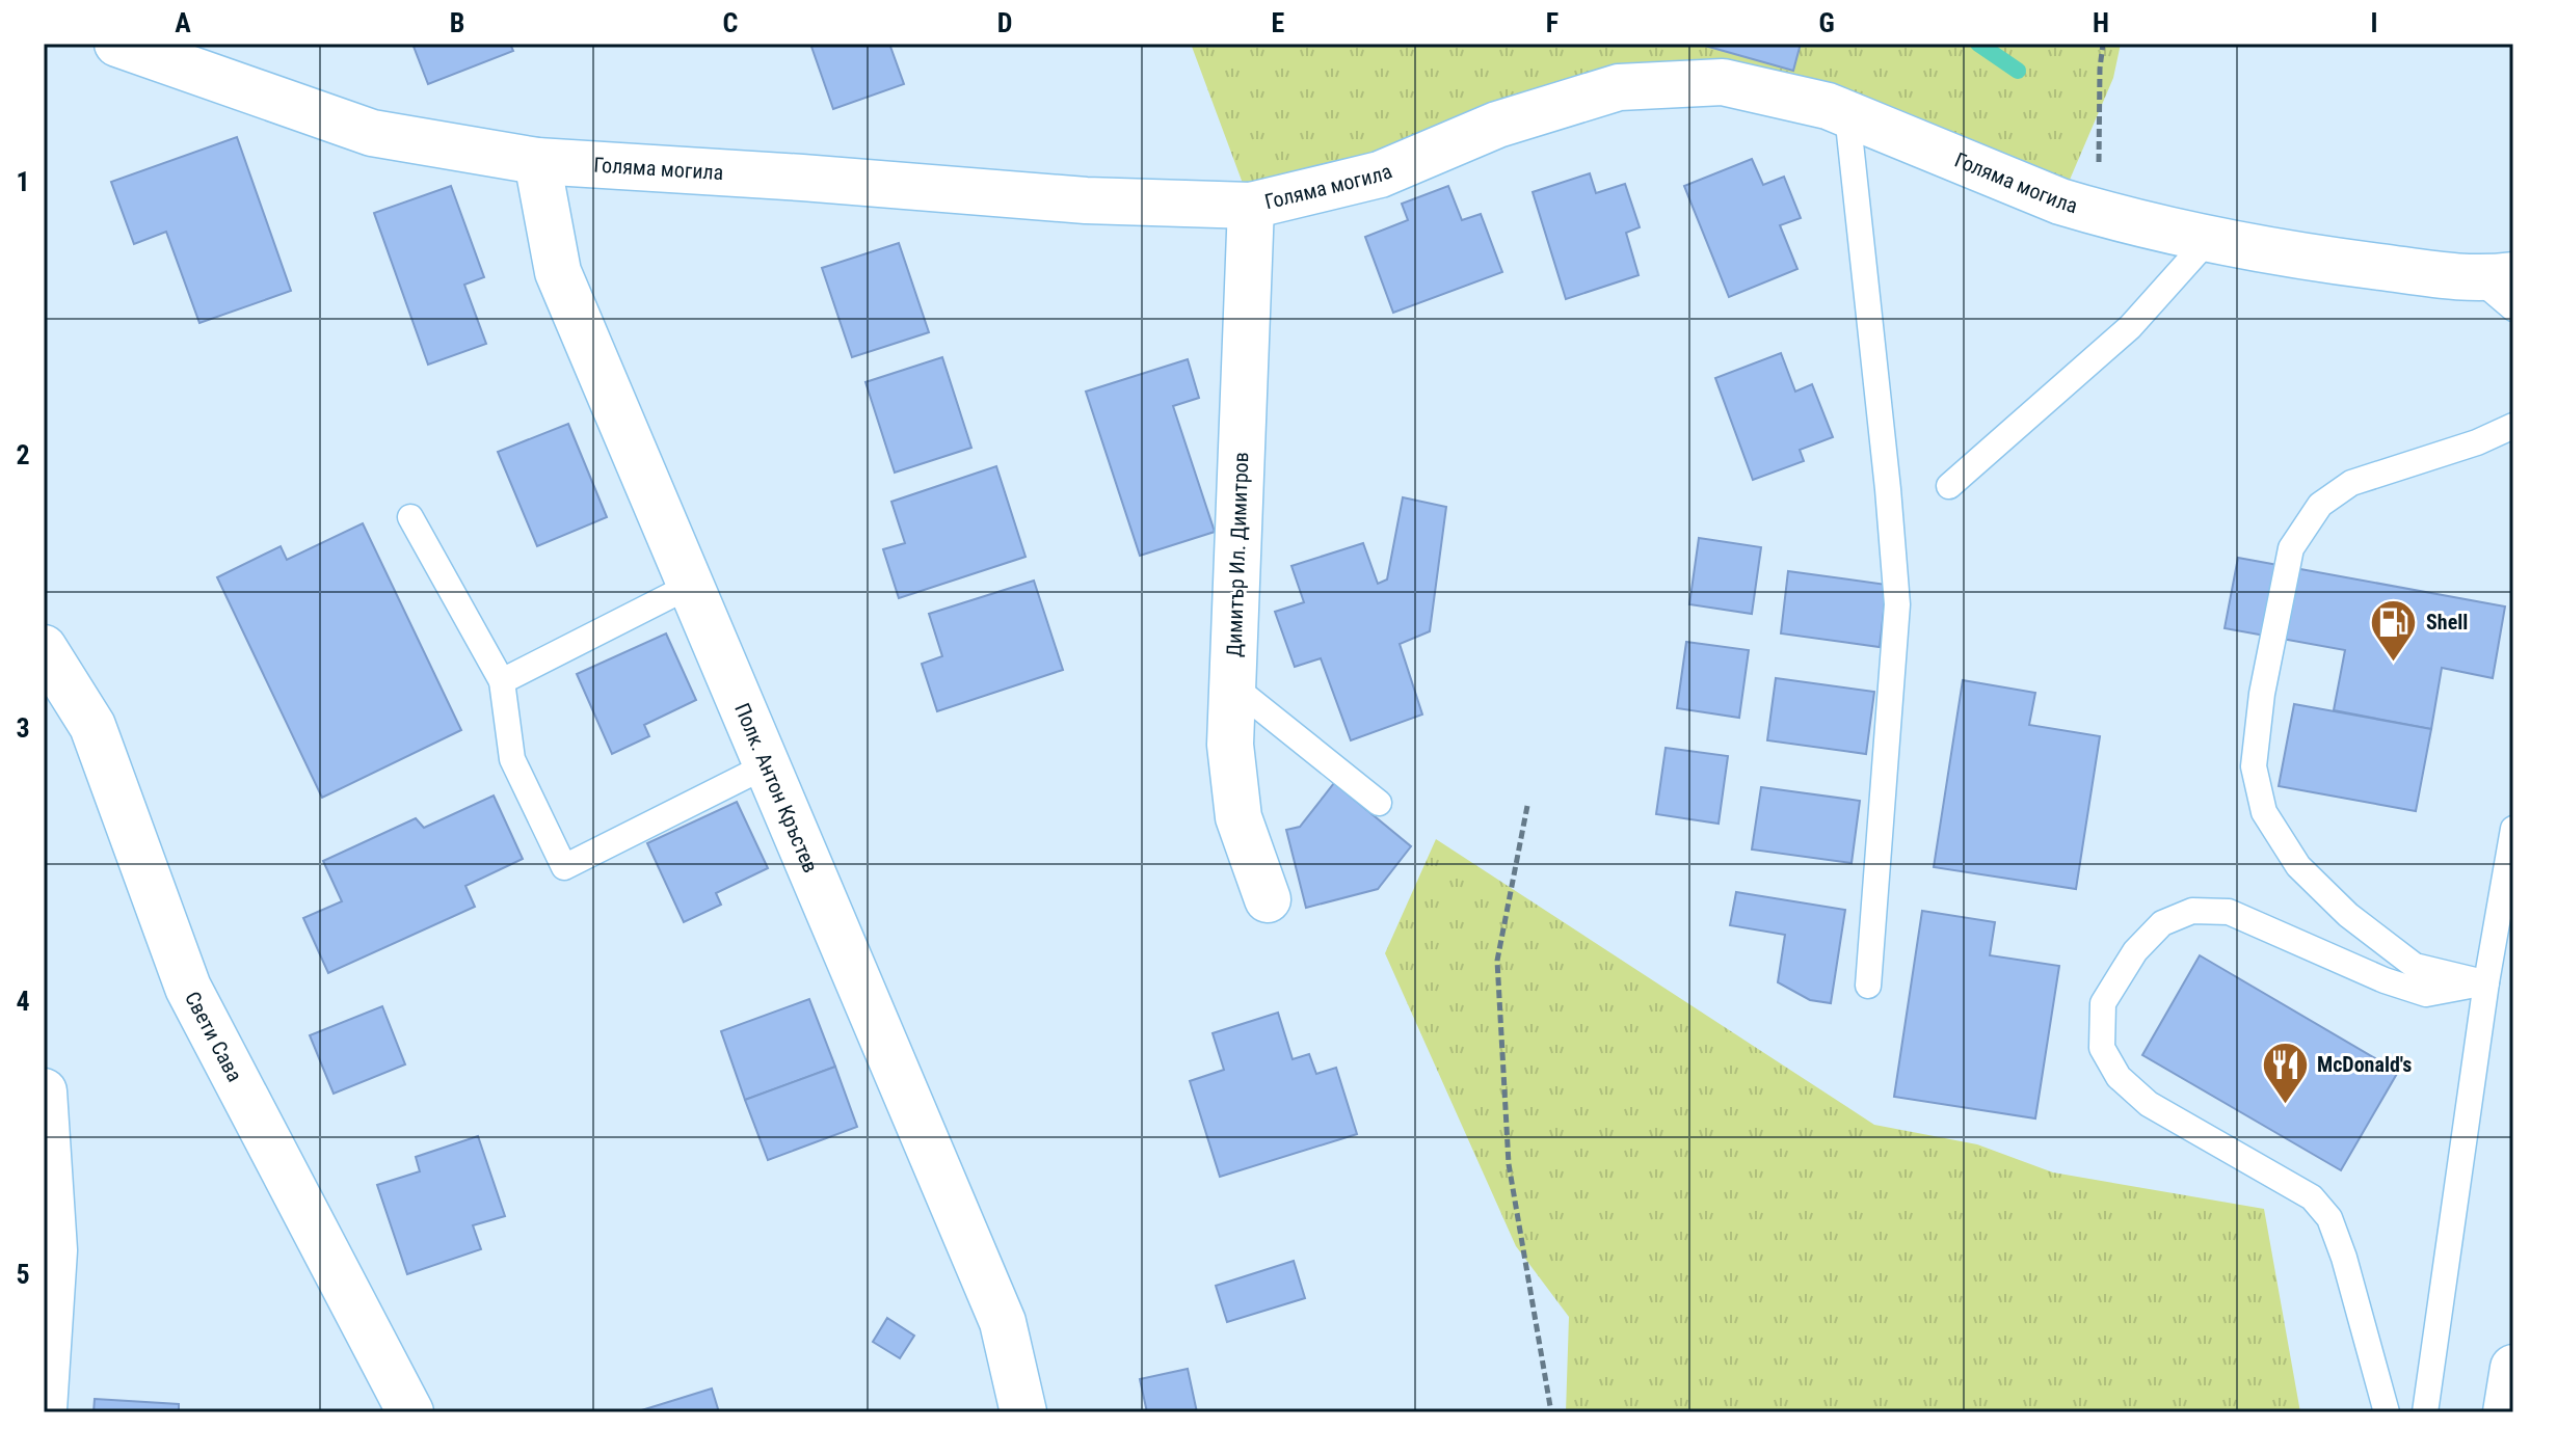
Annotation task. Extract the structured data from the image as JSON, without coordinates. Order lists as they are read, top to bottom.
{
  "streets": {
    "main road": [
      "Голяма могила",
      "Димитър Ил. Димитров",
      "Полк. Антон Кръстев",
      "Свети Сава"
    ]
  },
  "crossings": [
    ["Голяма могила", "Димитър Ил. Димитров"],
    ["Голяма могила", "Полк. Антон Кръстев"]
  ],
  "places": {
    "fuel station": ["Shell"],
    "restaurant": ["McDonald's"]
  },
  "grid": {
    "columns": [
      "A",
      "B",
      "C",
      "D",
      "E",
      "F",
      "G",
      "H",
      "I"
    ],
    "rows": [
      "1",
      "2",
      "3",
      "4",
      "5"
    ]
  }
}
